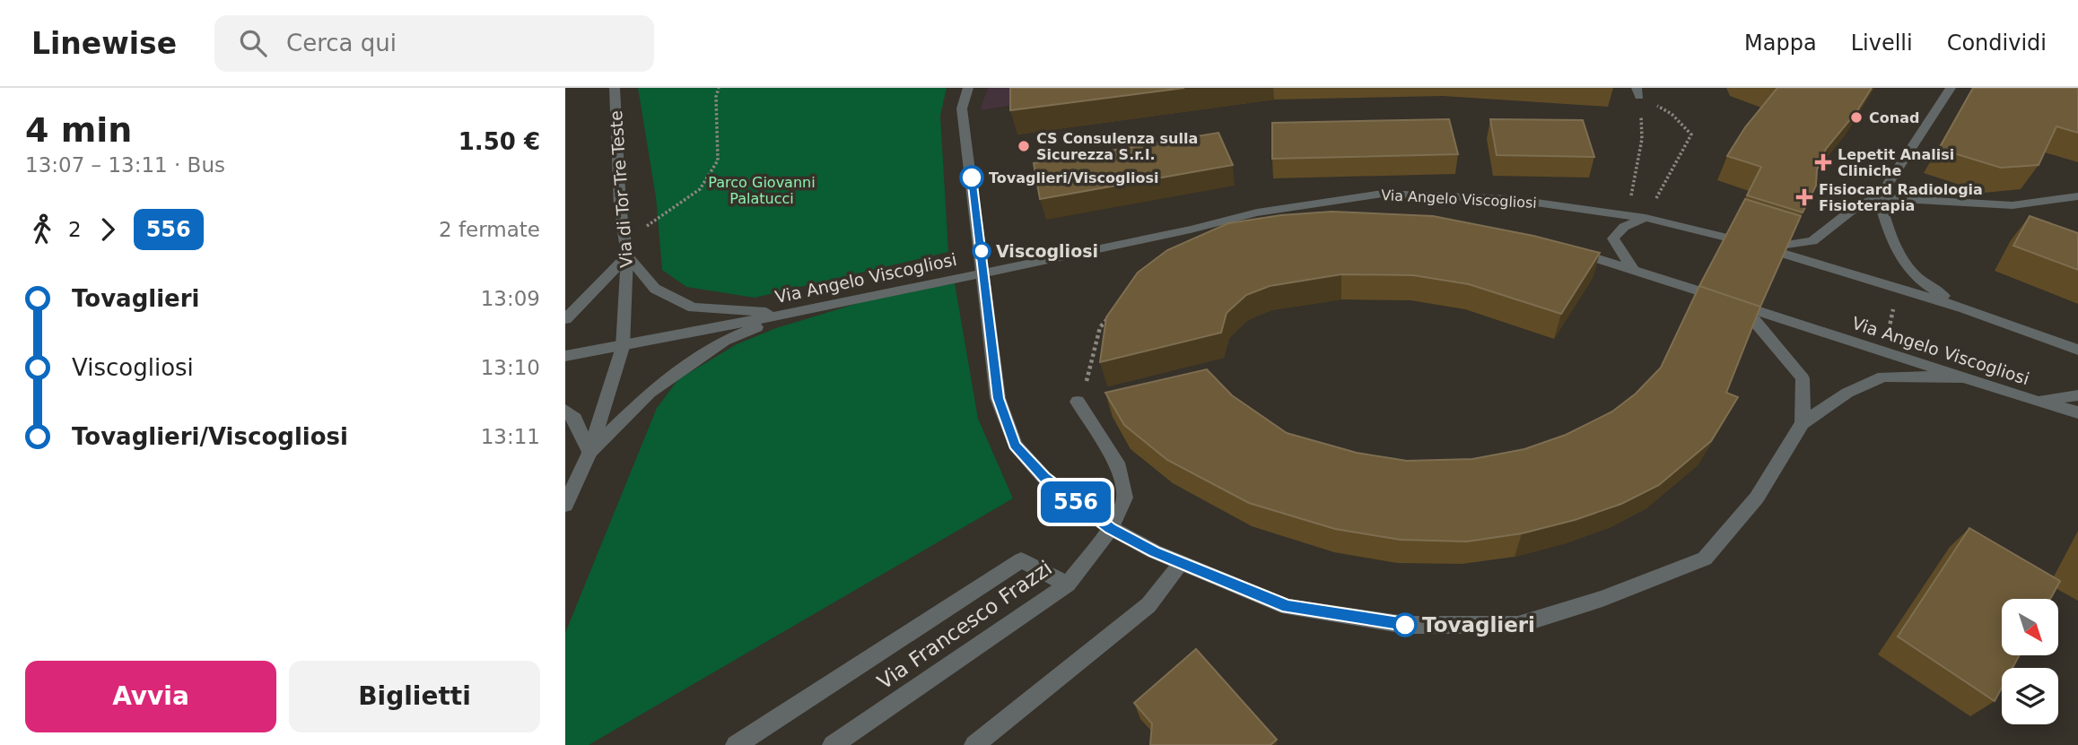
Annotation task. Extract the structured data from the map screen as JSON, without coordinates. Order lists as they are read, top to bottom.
{
  "streets": {
    "street": ["Via di Tor Tre Teste", "Via Angelo Viscogliosi", "Via Francesco Frazzi"]
  },
  "crossings": [
    ["Via di Tor Tre Teste", "Via Angelo Viscogliosi"]
  ],
  "parks": ["Parco Giovanni Palatucci"],
  "places": {
    "other": [
      "Conad",
      "CS Consulenza sulla Sicurezza S.r.l.",
      "Tovaglieri/Viscogliosi",
      "Viscogliosi",
      "Tovaglieri"
    ],
    "health": ["Lepetit Analisi Cliniche", "Fisiocard Radiologia Fisioterapia"]
  },
  "lines": ["bus line 556"],
  "north": "bottom right",
  "page": {
    "header": "Linewise",
    "search": "Cerca qui",
    "nav": ["Mappa", "Livelli", "Condividi"],
    "heading": ["4 min", "13:07 – 13:11 · Bus", "1.50 €"],
    "on_map": "556",
    "legs": ["2", "556", "2 fermate"],
    "list": [
      {
        "name": "Tovaglieri",
        "value": "13:09"
      },
      {
        "name": "Viscogliosi",
        "value": "13:10"
      },
      {
        "name": "Tovaglieri/Viscogliosi",
        "value": "13:11"
      }
    ],
    "buttons": ["Avvia", "Biglietti"]
  }
}
